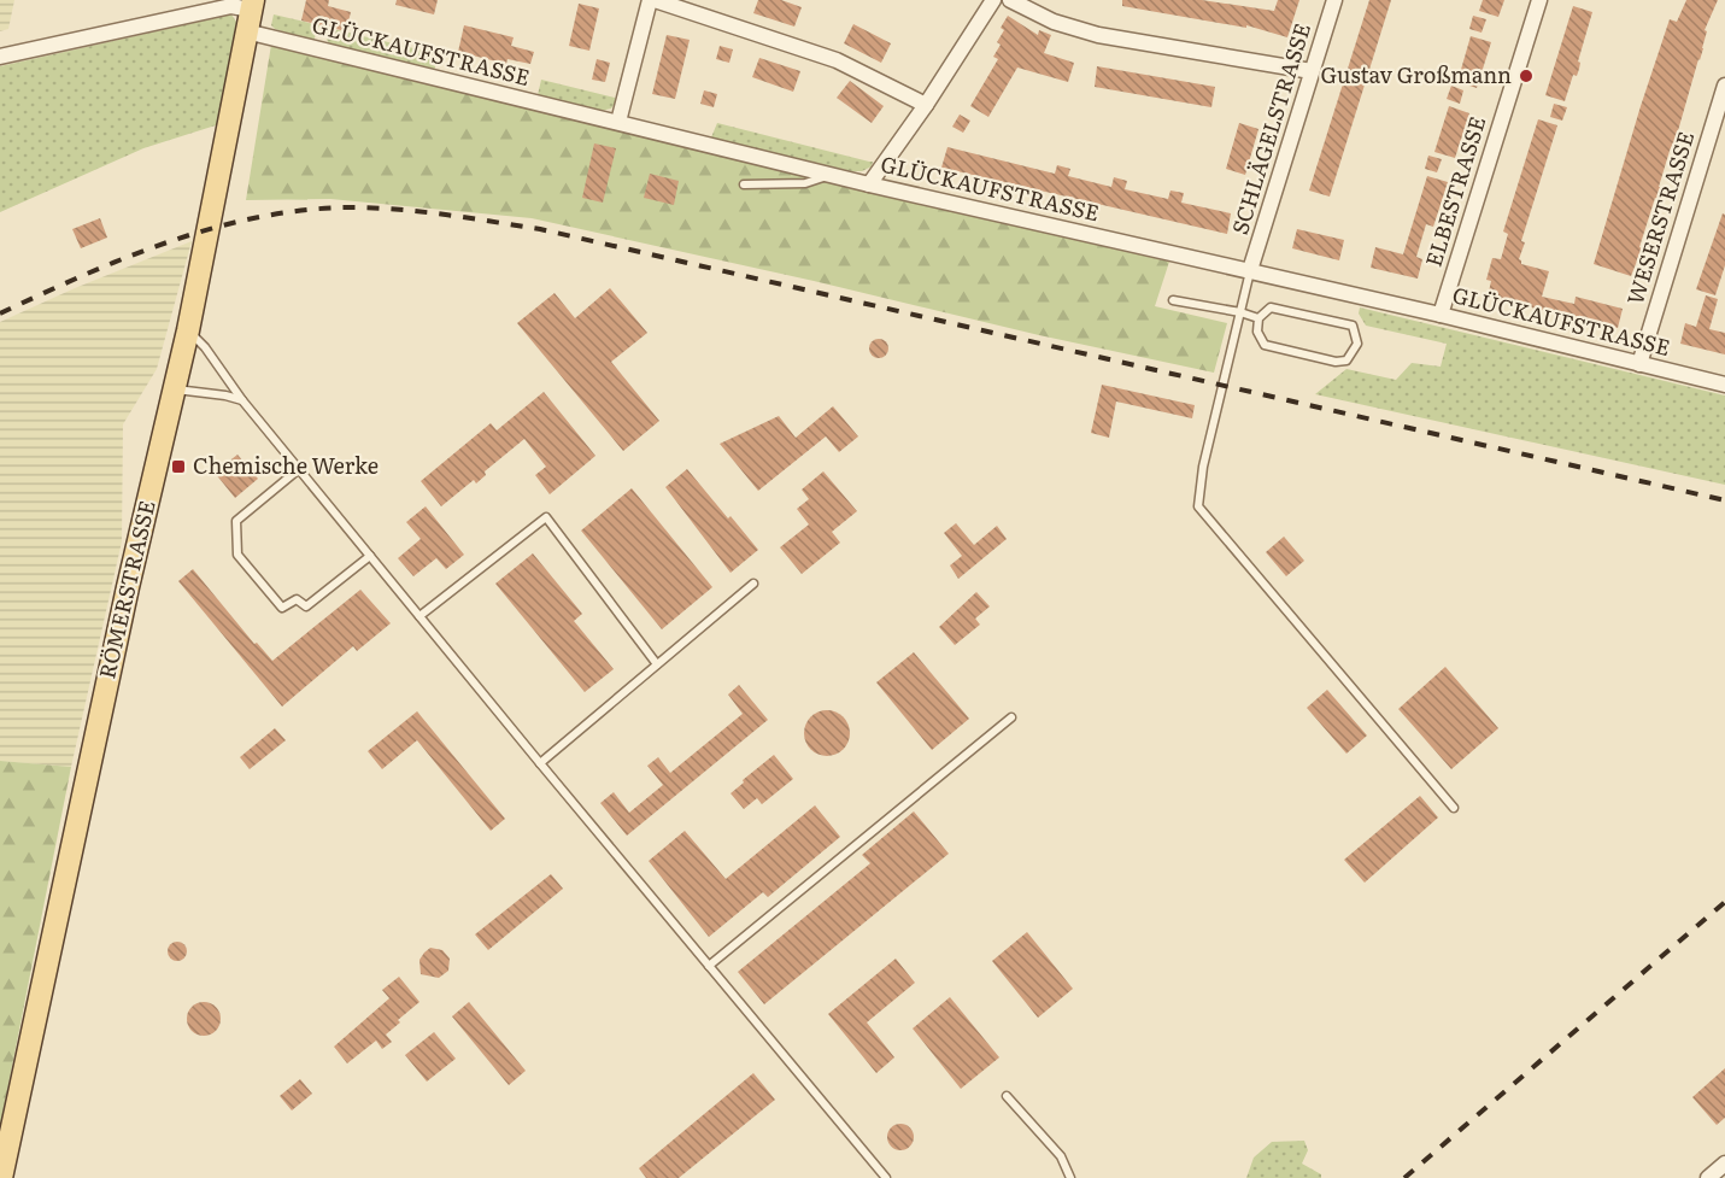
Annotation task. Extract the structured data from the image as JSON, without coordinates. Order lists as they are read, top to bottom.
{
  "streets": {
    "main road": ["RÖMERSTRASSE"],
    "street": [
      "GLÜCKAUFSTRASSE",
      "SCHLÄGELSTRASSE",
      "ELBESTRASSE",
      "WESERSTRASSE"
    ]
  },
  "crossings": [
    ["GLÜCKAUFSTRASSE", "SCHLÄGELSTRASSE"],
    ["GLÜCKAUFSTRASSE", "ELBESTRASSE"],
    ["GLÜCKAUFSTRASSE", "WESERSTRASSE"],
    ["GLÜCKAUFSTRASSE", "RÖMERSTRASSE"]
  ],
  "places": {
    "other": ["Gustav Großmann"],
    "transit": ["Chemische Werke"]
  }
}
